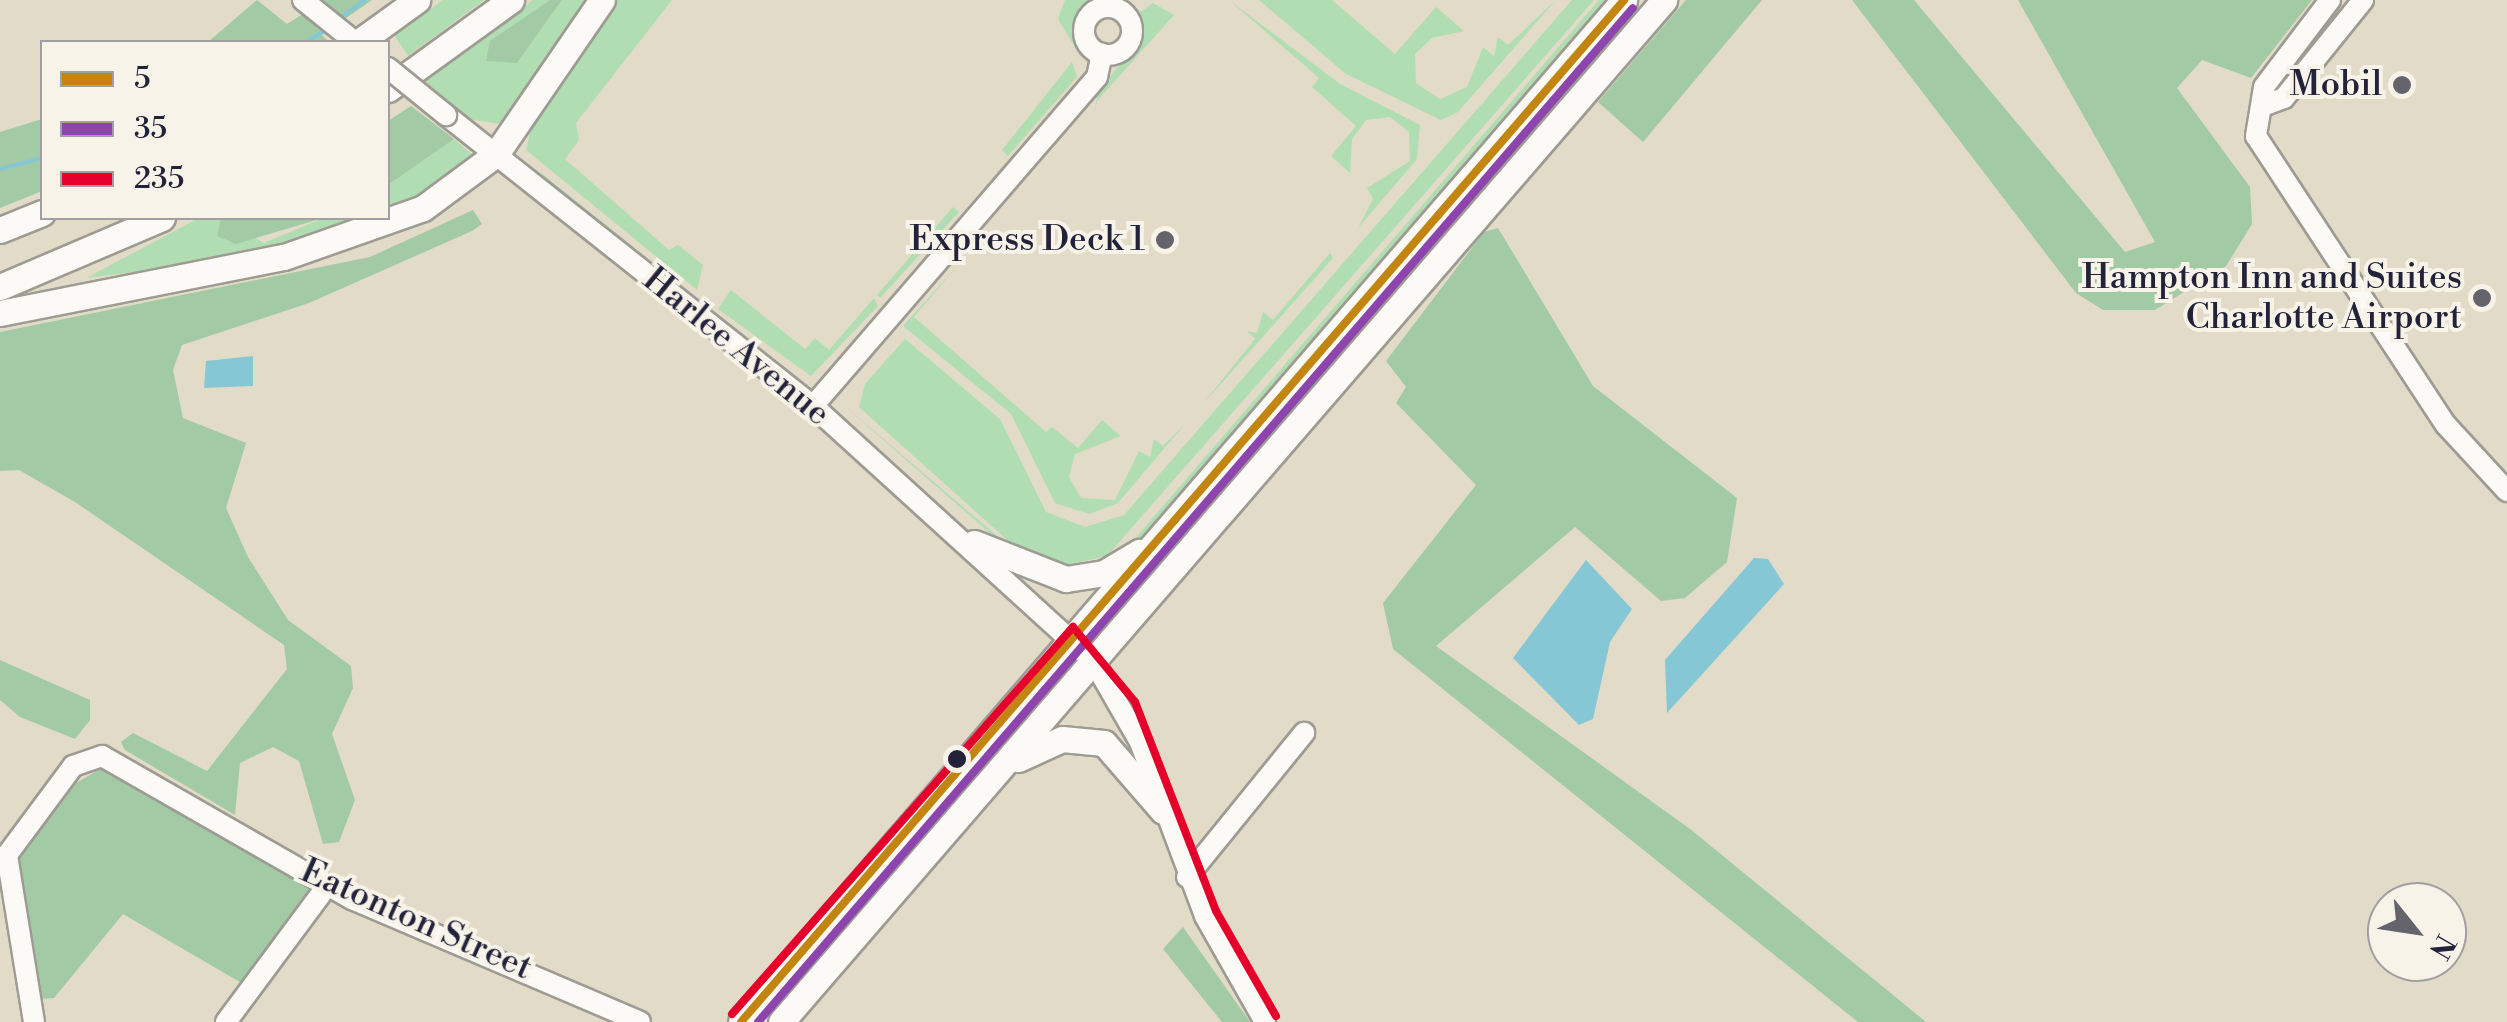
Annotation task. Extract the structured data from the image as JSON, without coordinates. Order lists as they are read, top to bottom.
{
  "streets": {
    "street": ["Harlee Avenue", "Eatonton Street"]
  },
  "places": ["Mobil", "Express Deck 1", "Hampton Inn and Suites Charlotte Airport"],
  "lines": ["transit line 5", "transit line 35", "transit line 235"],
  "legend": ["5", "35", "235"],
  "north": "bottom right"
}
